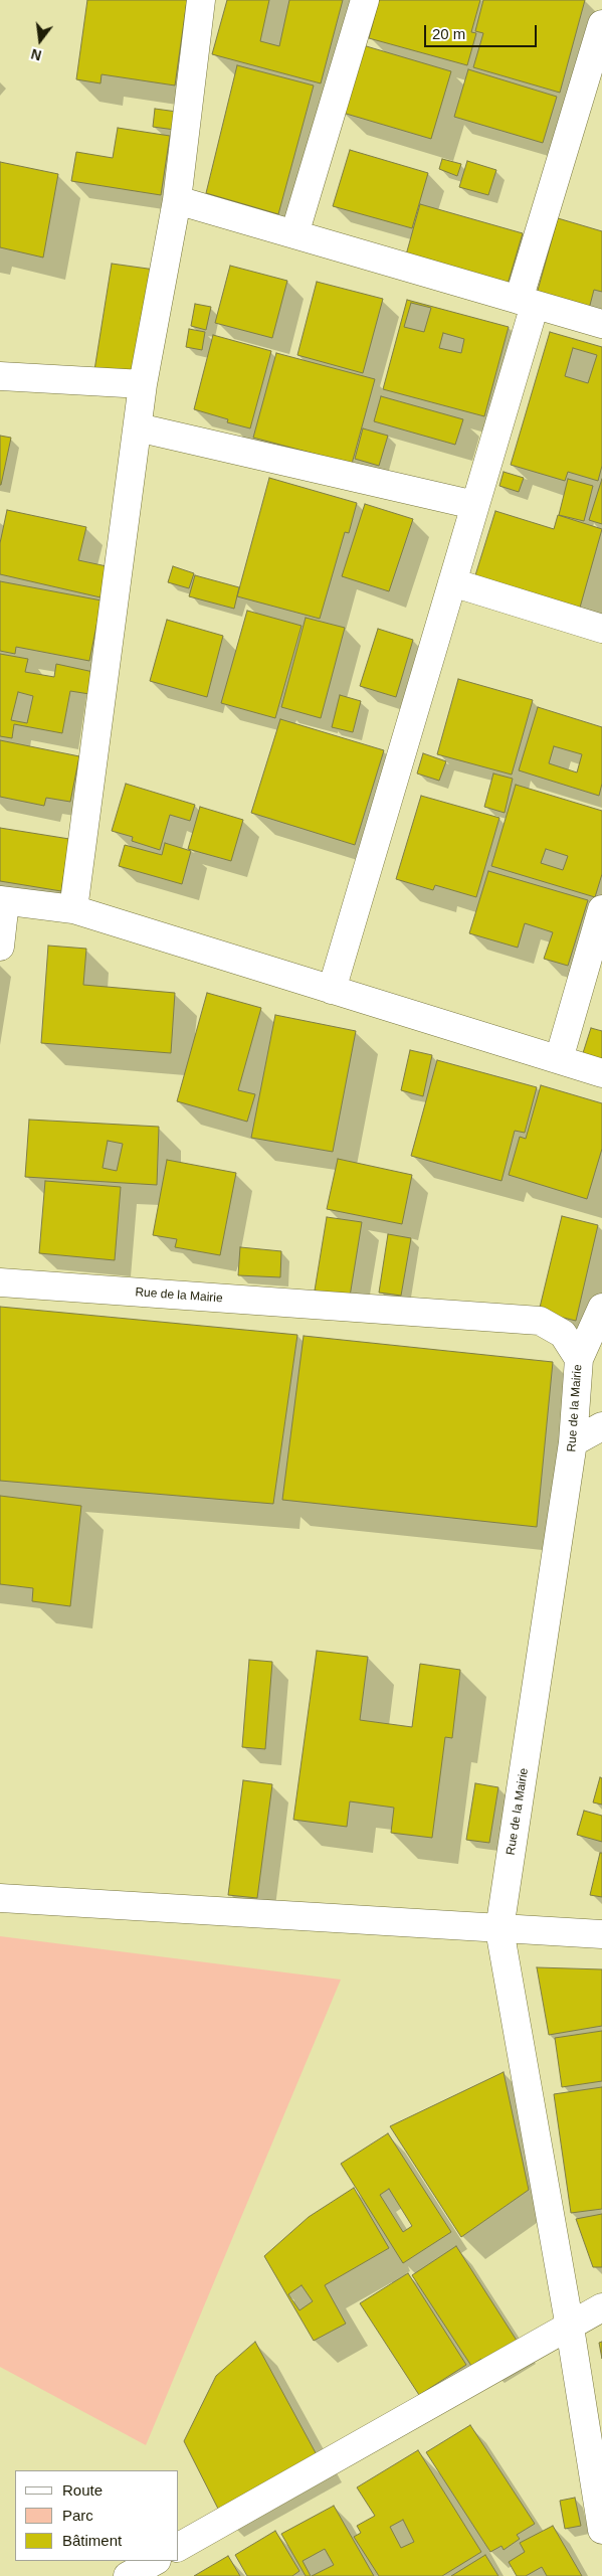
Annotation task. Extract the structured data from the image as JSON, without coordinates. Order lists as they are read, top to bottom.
{
  "streets": {
    "street": ["Rue de la Mairie"]
  },
  "legend": ["Route", "Parc", "Bâtiment"],
  "scale_bar": "20 m",
  "north": "bottom"
}
